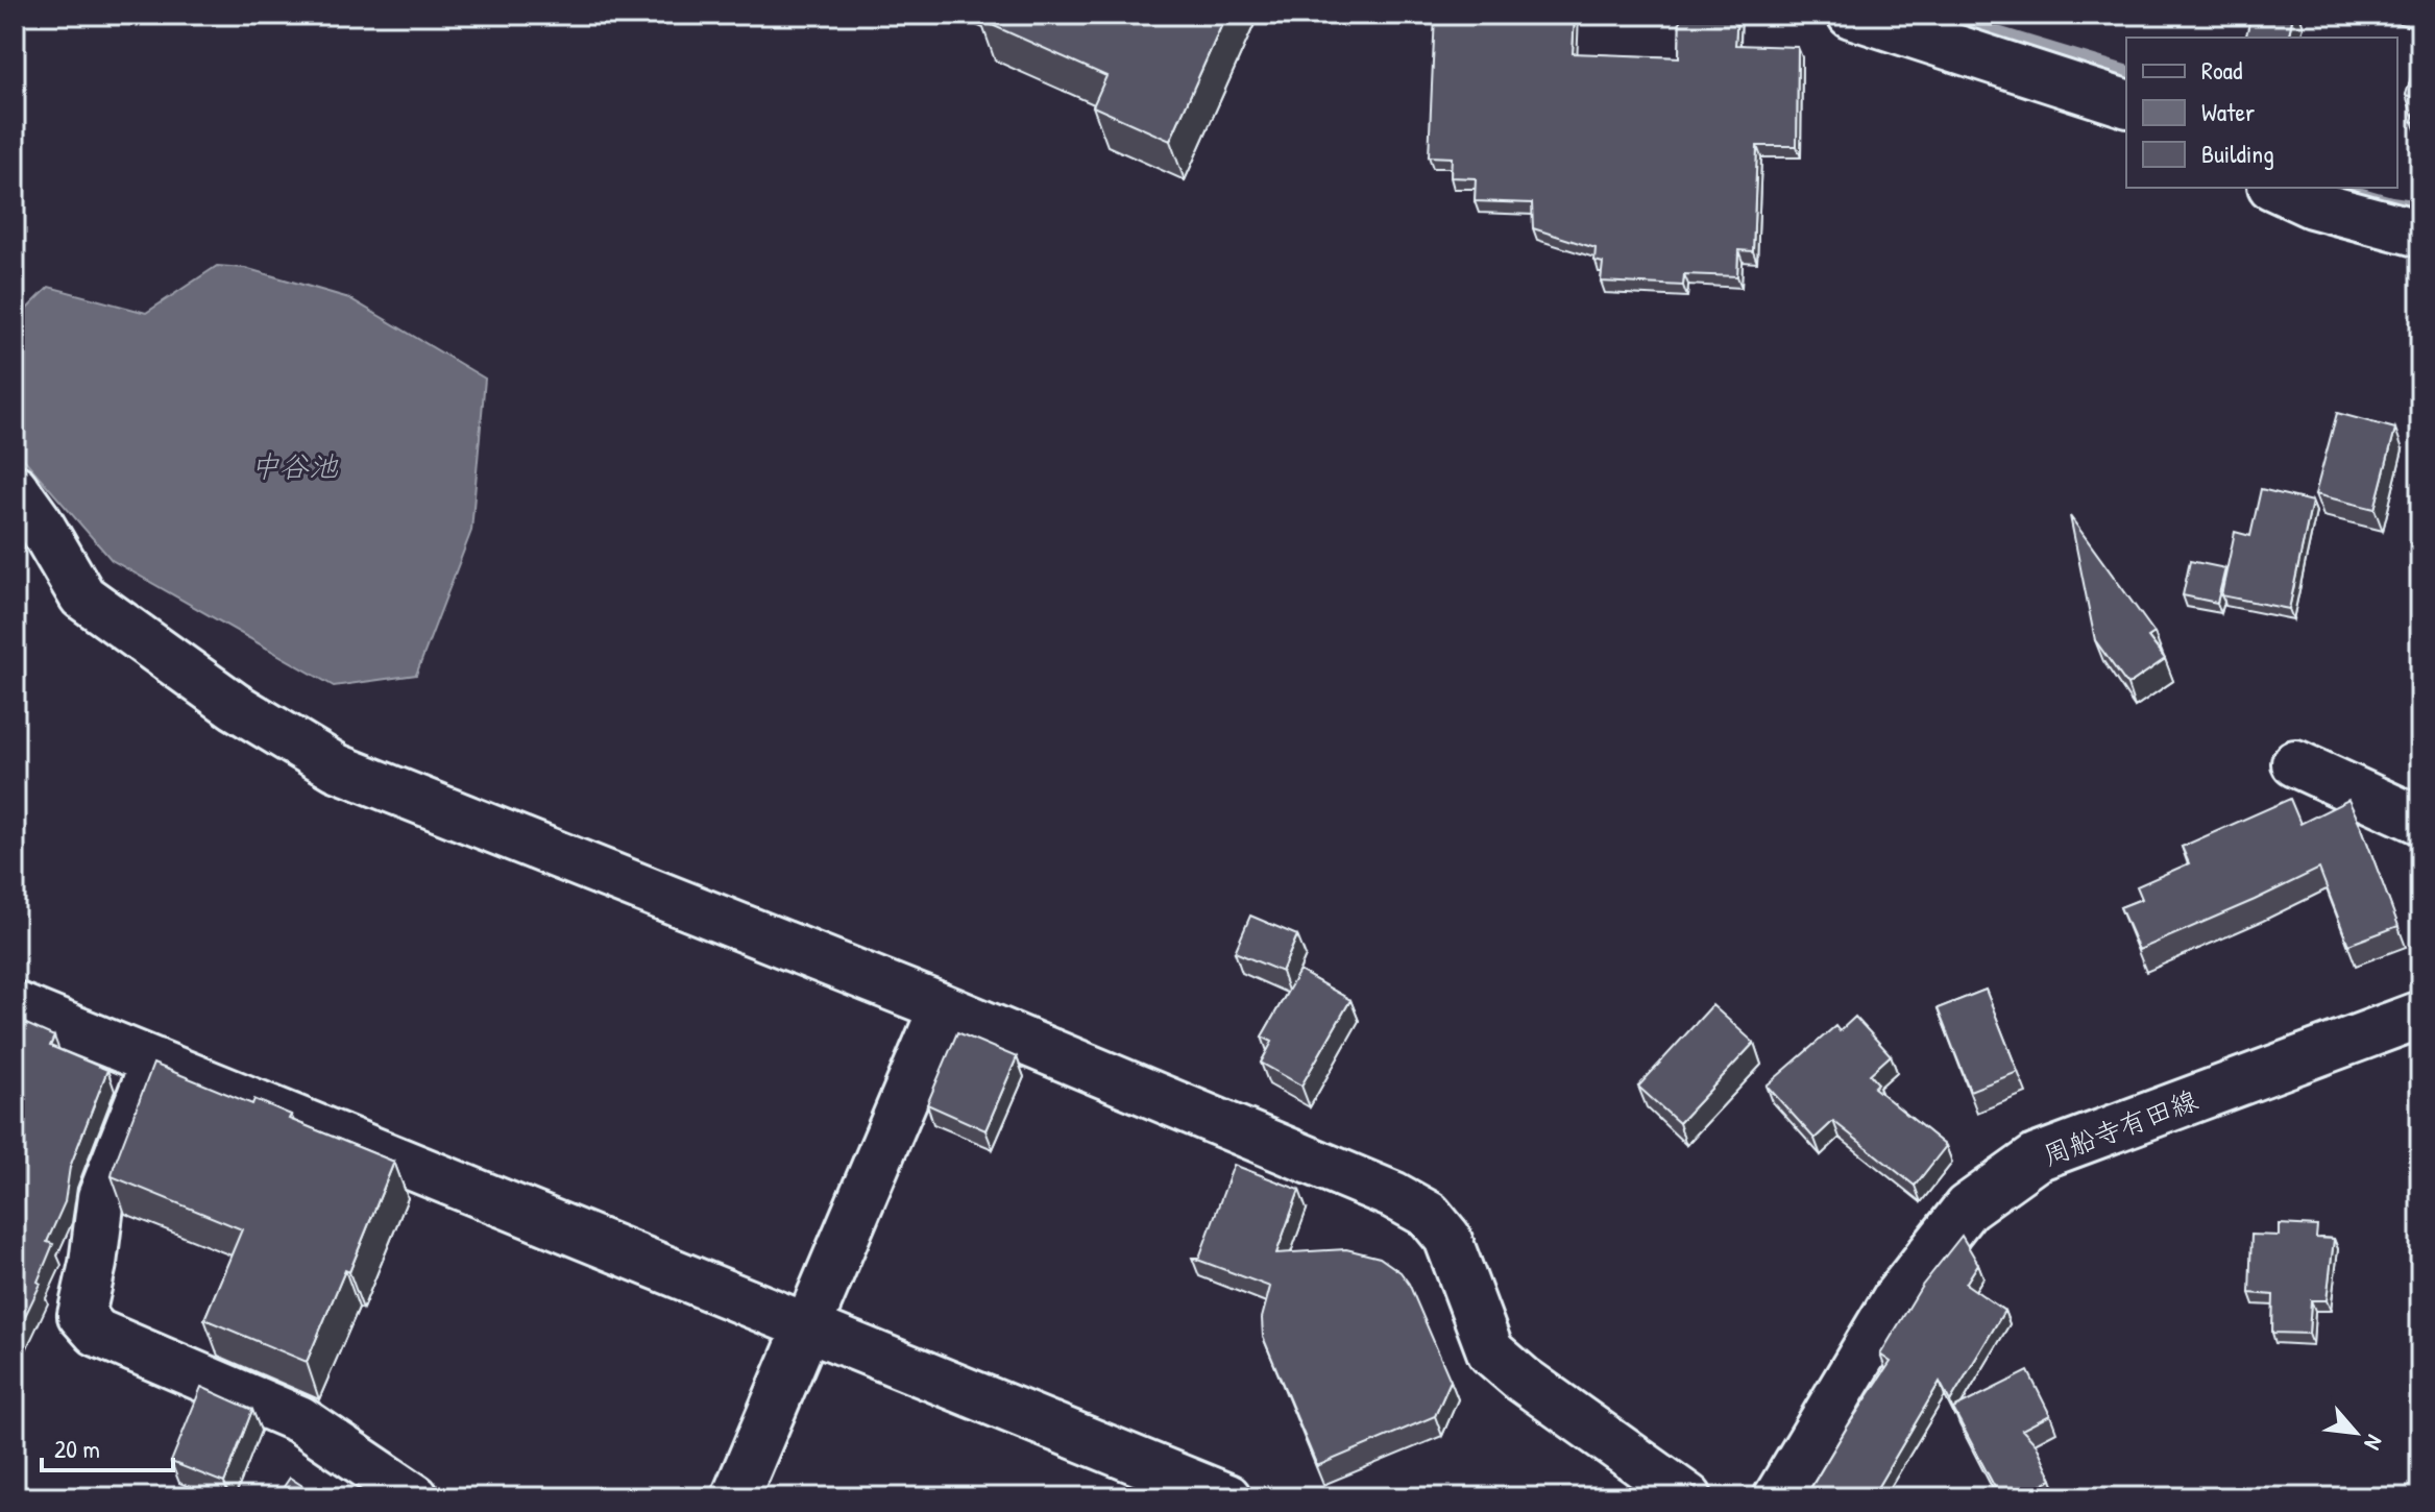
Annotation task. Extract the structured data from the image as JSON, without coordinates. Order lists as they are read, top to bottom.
{
  "streets": {
    "street": ["周船寺有田線"]
  },
  "water": ["中谷池"],
  "legend": ["Road", "Water", "Building"],
  "scale_bar": "20 m",
  "north": "bottom right"
}
